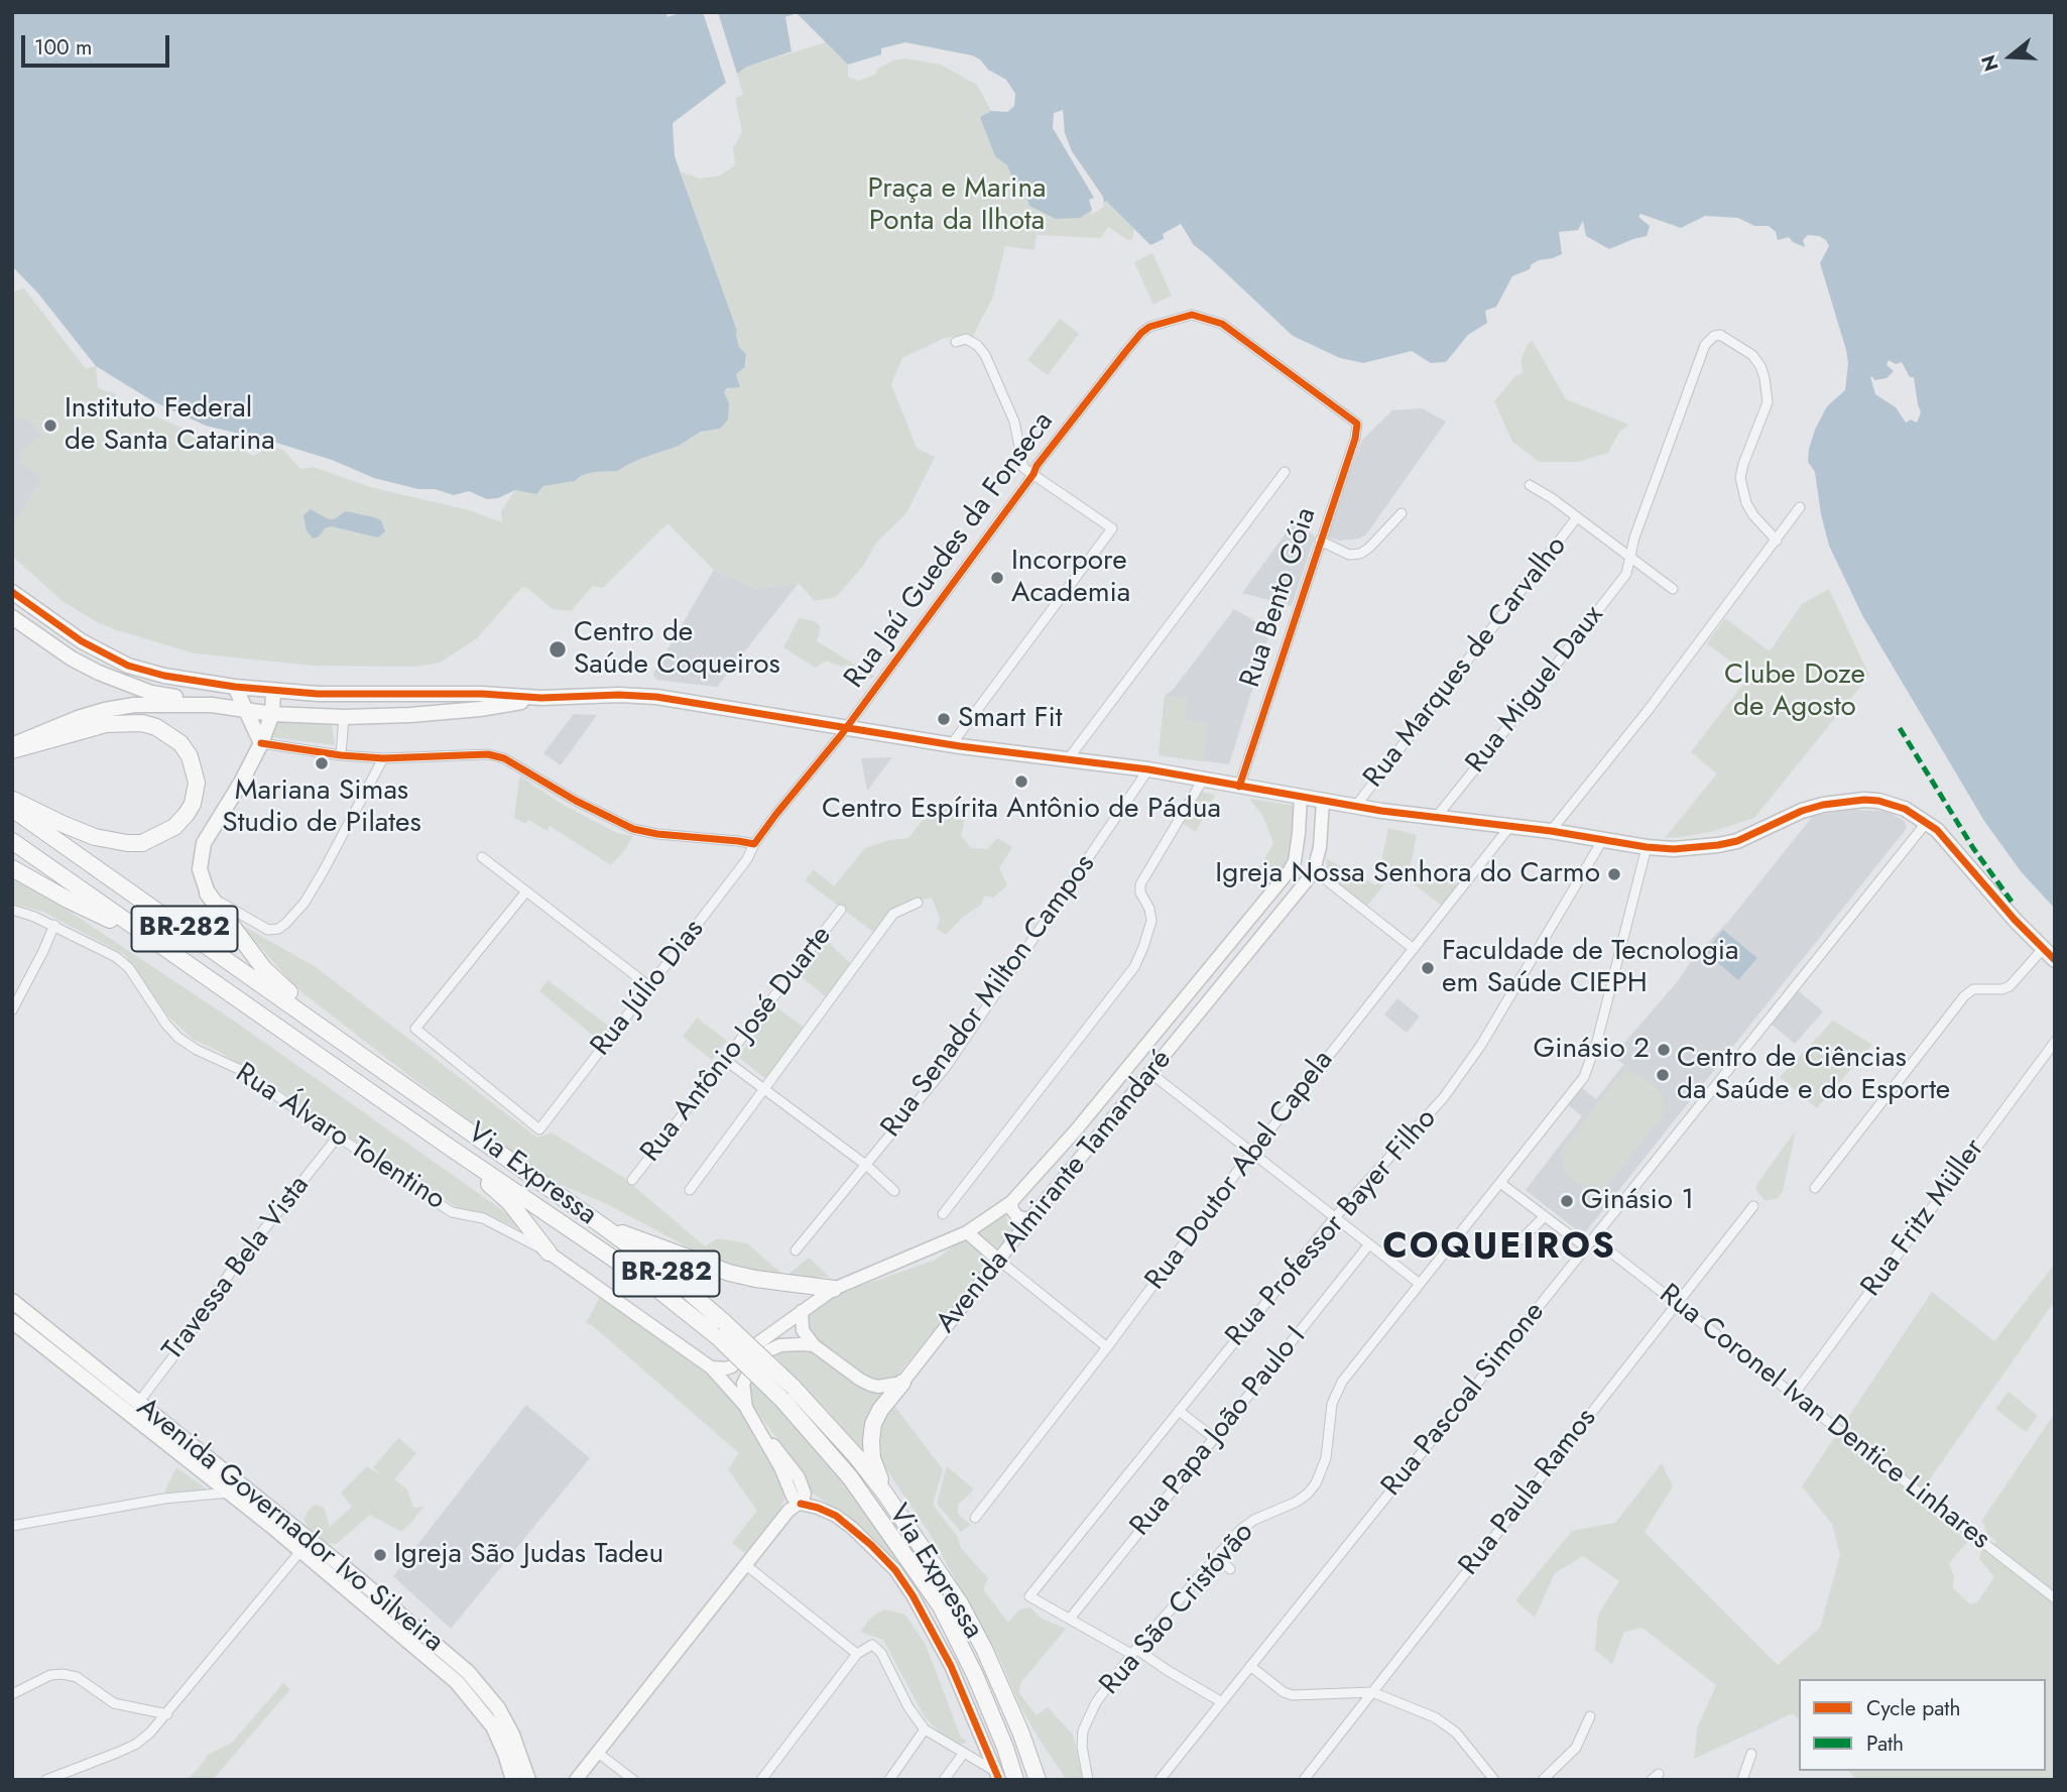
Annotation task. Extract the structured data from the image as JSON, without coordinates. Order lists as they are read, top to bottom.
{
  "streets": {
    "highway": ["BR-282", "Via Expressa"],
    "main road": ["Rua Álvaro Tolentino", "Avenida Almirante Tamandaré", "Avenida Governador Ivo Silveira"],
    "street": [
      "Rua Jaú Guedes da Fonseca",
      "Rua Bento Góia",
      "Rua Marques de Carvalho",
      "Rua Miguel Daux",
      "Rua Júlio Dias",
      "Rua Senador Milton Campos",
      "Rua Antônio José Duarte",
      "Rua Doutor Abel Capela",
      "Rua Fritz Müller",
      "Rua Professor Bayer Filho",
      "Travessa Bela Vista",
      "Rua Pascoal Simone",
      "Rua Coronel Ivan Dentice Linhares",
      "Rua Papa João Paulo I",
      "Rua Paula Ramos",
      "Rua São Cristóvão"
    ]
  },
  "crossings": [
    ["Rua Jaú Guedes da Fonseca", "Rua Bento Góia"],
    ["Rua Jaú Guedes da Fonseca", "Rua Júlio Dias"],
    ["Rua Álvaro Tolentino", "Avenida Almirante Tamandaré"],
    ["Rua Álvaro Tolentino", "Travessa Bela Vista"],
    ["Rua Fritz Müller", "Rua Coronel Ivan Dentice Linhares"],
    ["Rua Professor Bayer Filho", "Rua Papa João Paulo I"],
    ["Travessa Bela Vista", "Avenida Governador Ivo Silveira"],
    ["Rua Pascoal Simone", "Rua Coronel Ivan Dentice Linhares"],
    ["Rua Coronel Ivan Dentice Linhares", "Rua Paula Ramos"]
  ],
  "districts": ["COQUEIROS"],
  "parks": ["Praça e Marina Ponta da Ilhota", "Clube Doze de Agosto"],
  "places": [
    "Instituto Federal de Santa Catarina",
    "Incorpore Academia",
    "Centro de Saúde Coqueiros",
    "Smart Fit",
    "Mariana Simas Studio de Pilates",
    "Centro Espírita Antônio de Pádua",
    "Igreja Nossa Senhora do Carmo",
    "Faculdade de Tecnologia em Saúde CIEPH",
    "Ginásio 2",
    "Centro de Ciências da Saúde e do Esporte",
    "Ginásio 1",
    "Igreja São Judas Tadeu"
  ],
  "legend": ["Cycle path", "Path"],
  "scale_bar": "100 m",
  "north": "left"
}
